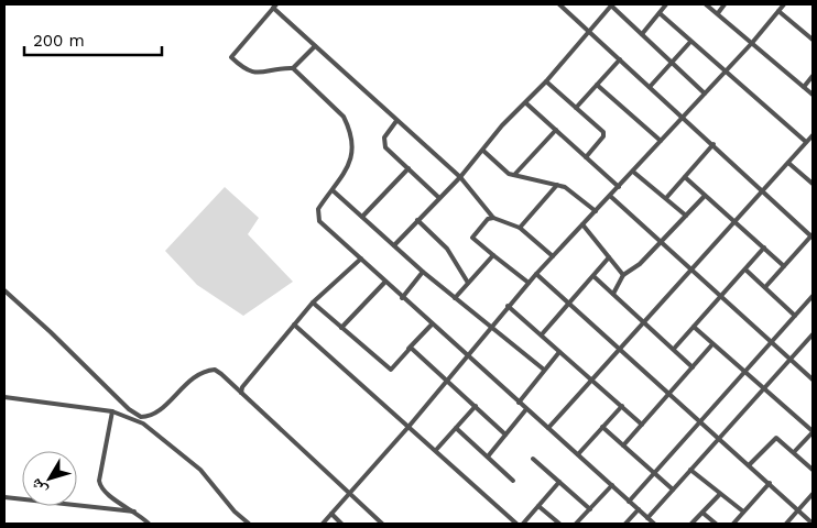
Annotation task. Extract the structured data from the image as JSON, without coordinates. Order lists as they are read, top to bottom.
{
  "scale_bar": "200 m",
  "north": "bottom left"
}
